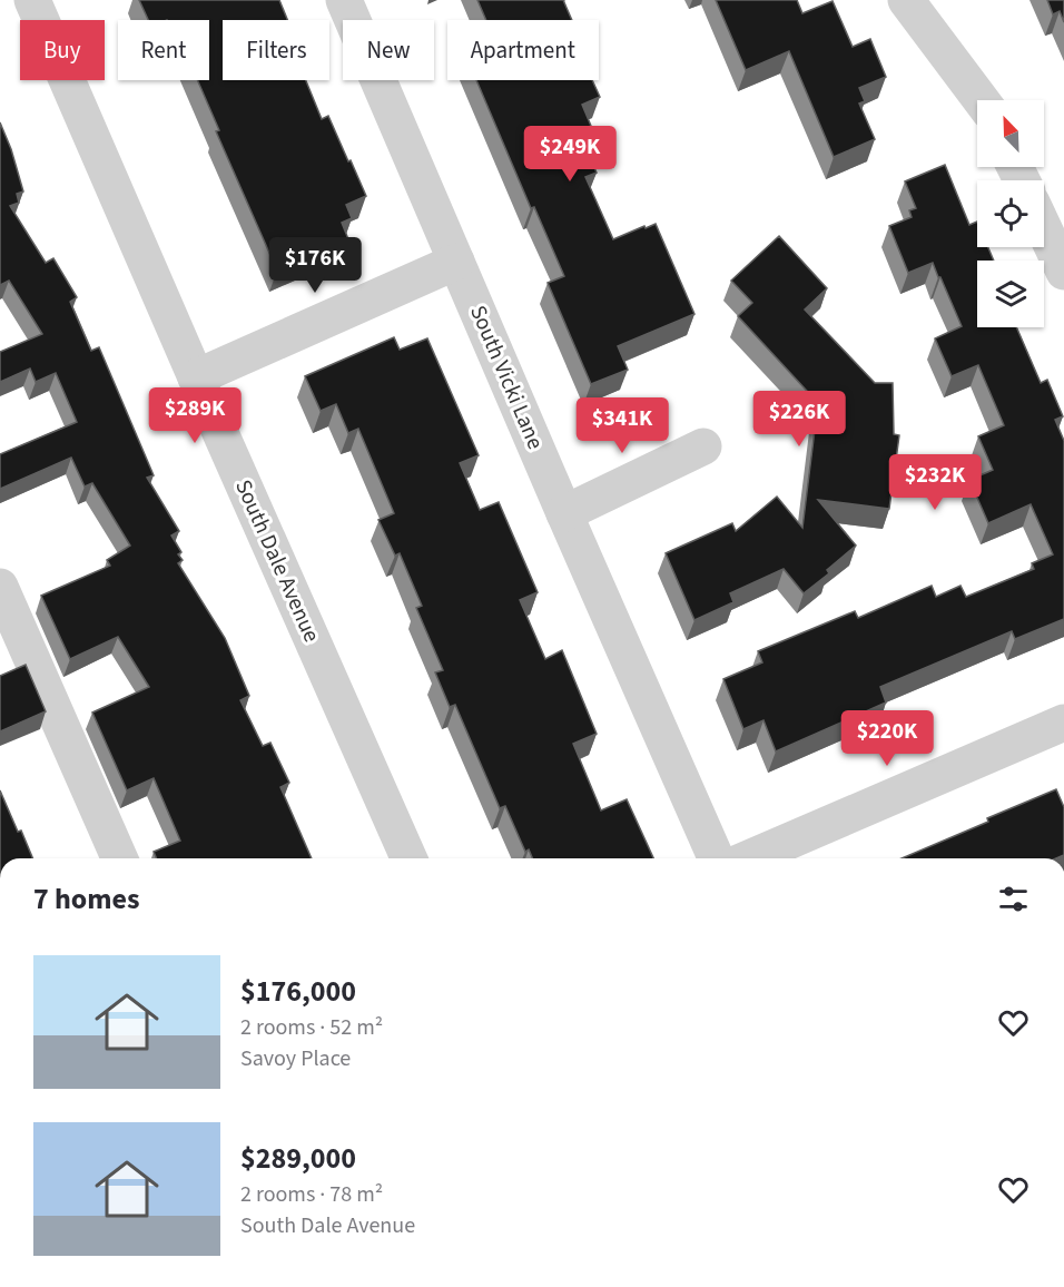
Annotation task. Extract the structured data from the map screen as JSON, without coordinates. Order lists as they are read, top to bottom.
{
  "streets": {
    "street": ["South Vicki Lane", "South Dale Avenue"]
  },
  "north": "top left",
  "page": {
    "chip": [
      "Buy",
      "Rent",
      "Filters",
      "New",
      "Apartment"
    ],
    "price": [
      "$249K",
      "$176K",
      "$289K",
      "$226K",
      "$341K",
      "$232K",
      "$220K"
    ],
    "heading": "7 homes",
    "list": [
      {
        "name": "$176,000",
        "note": "2 rooms · 52 m² · Savoy Place"
      },
      {
        "name": "$289,000",
        "note": "2 rooms · 78 m² · South Dale Avenue"
      }
    ]
  }
}
